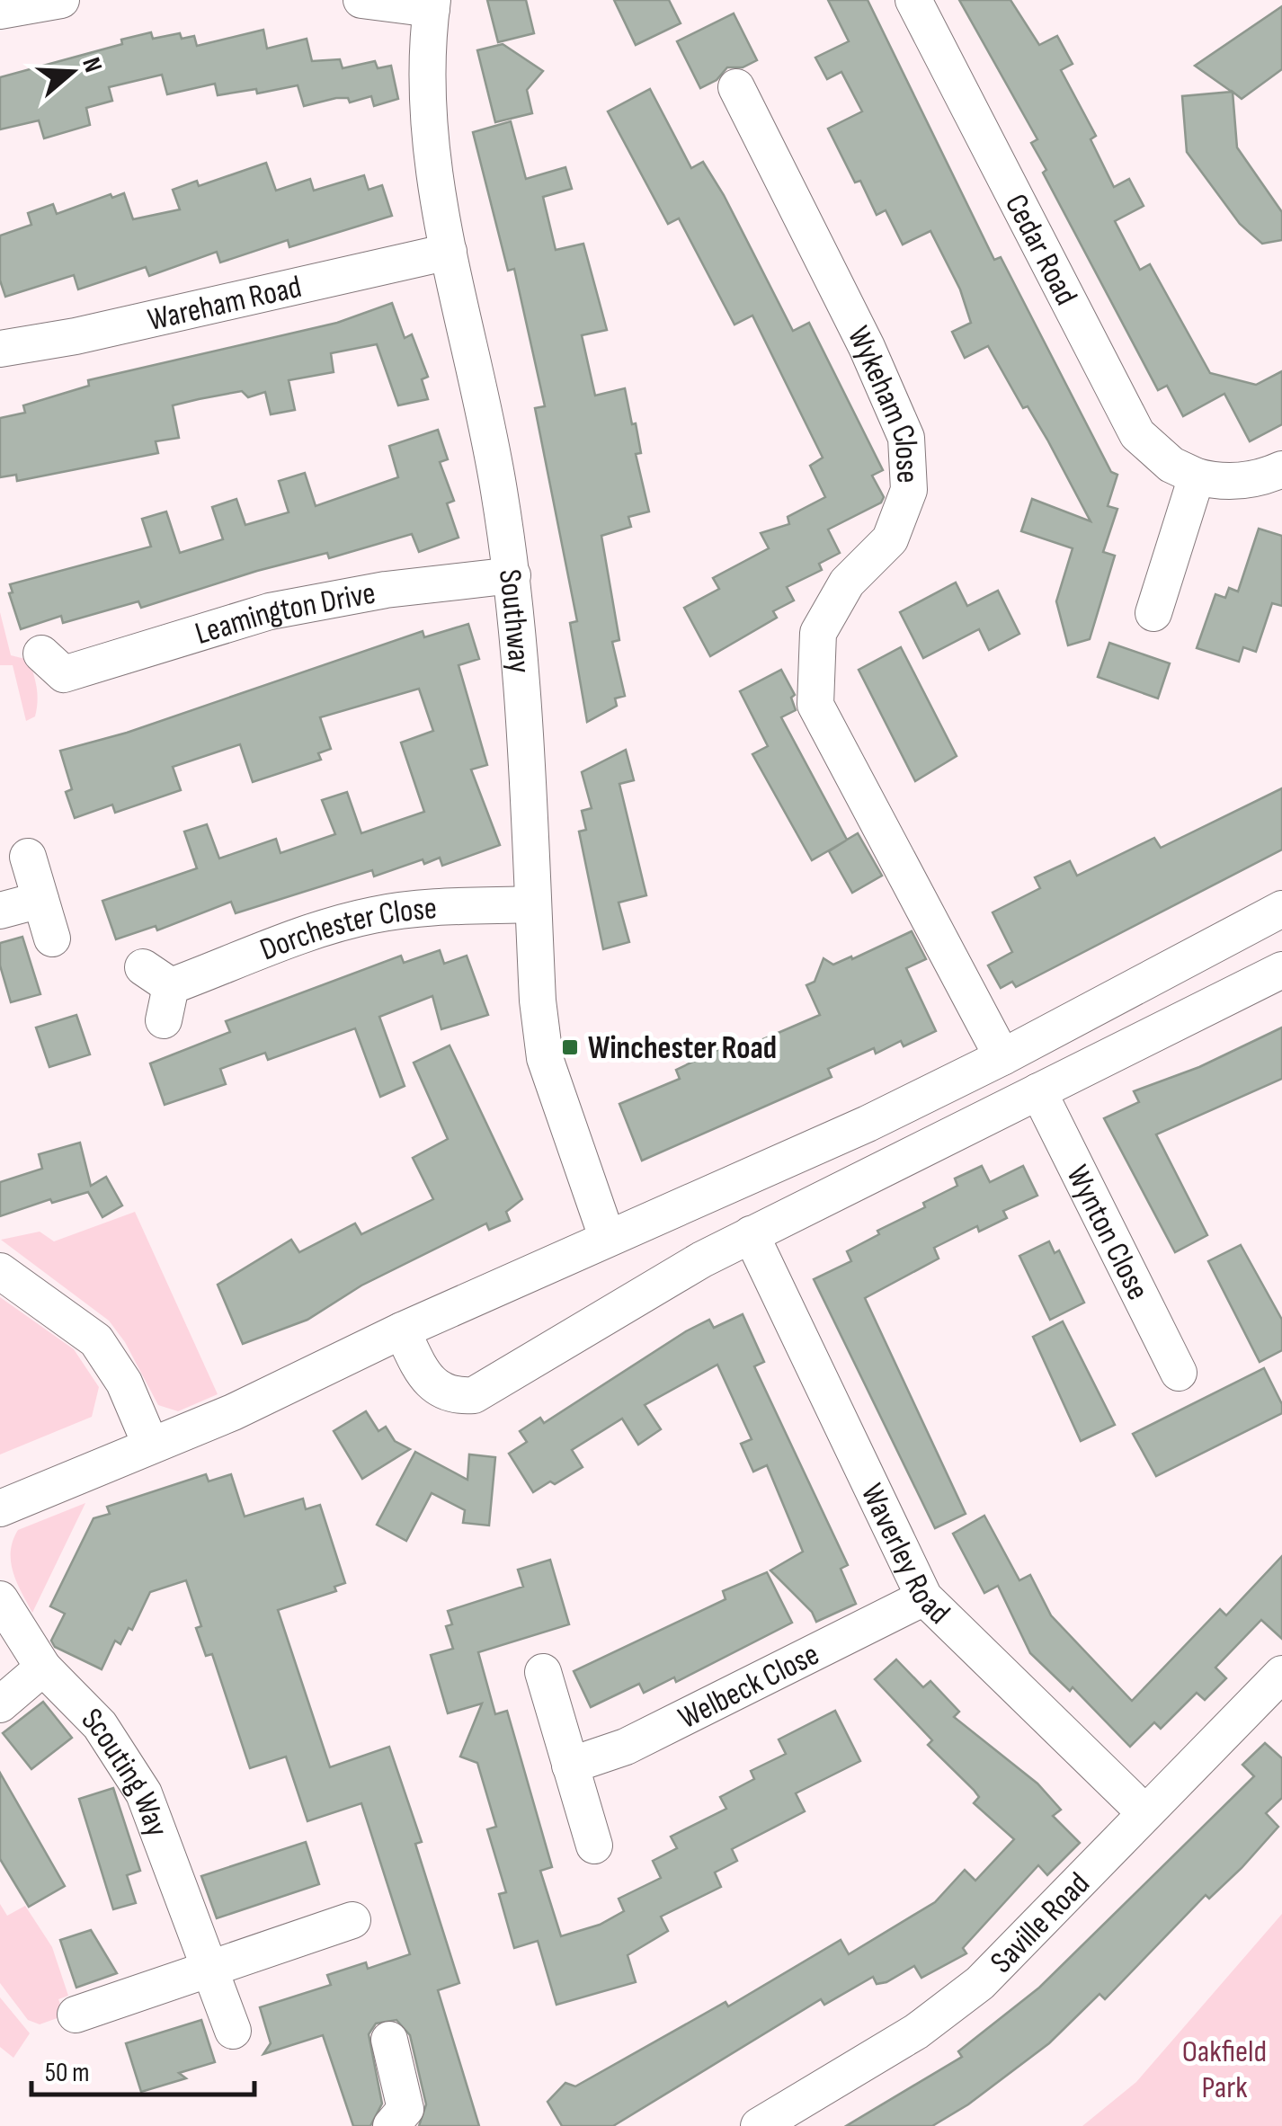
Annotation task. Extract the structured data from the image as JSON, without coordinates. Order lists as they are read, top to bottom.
{
  "streets": {
    "street": [
      "Cedar Road",
      "Wareham Road",
      "Wykeham Close",
      "Leamington Drive",
      "Southway",
      "Dorchester Close",
      "Wynton Close",
      "Waverley Road",
      "Welbeck Close",
      "Scouting Way",
      "Saville Road"
    ]
  },
  "crossings": [
    ["Wareham Road", "Southway"],
    ["Leamington Drive", "Southway"],
    ["Southway", "Dorchester Close"],
    ["Waverley Road", "Welbeck Close"],
    ["Waverley Road", "Saville Road"]
  ],
  "parks": ["Oakfield Park"],
  "places": {
    "transit": ["Winchester Road"]
  },
  "scale_bar": "50 m",
  "north": "right"
}
